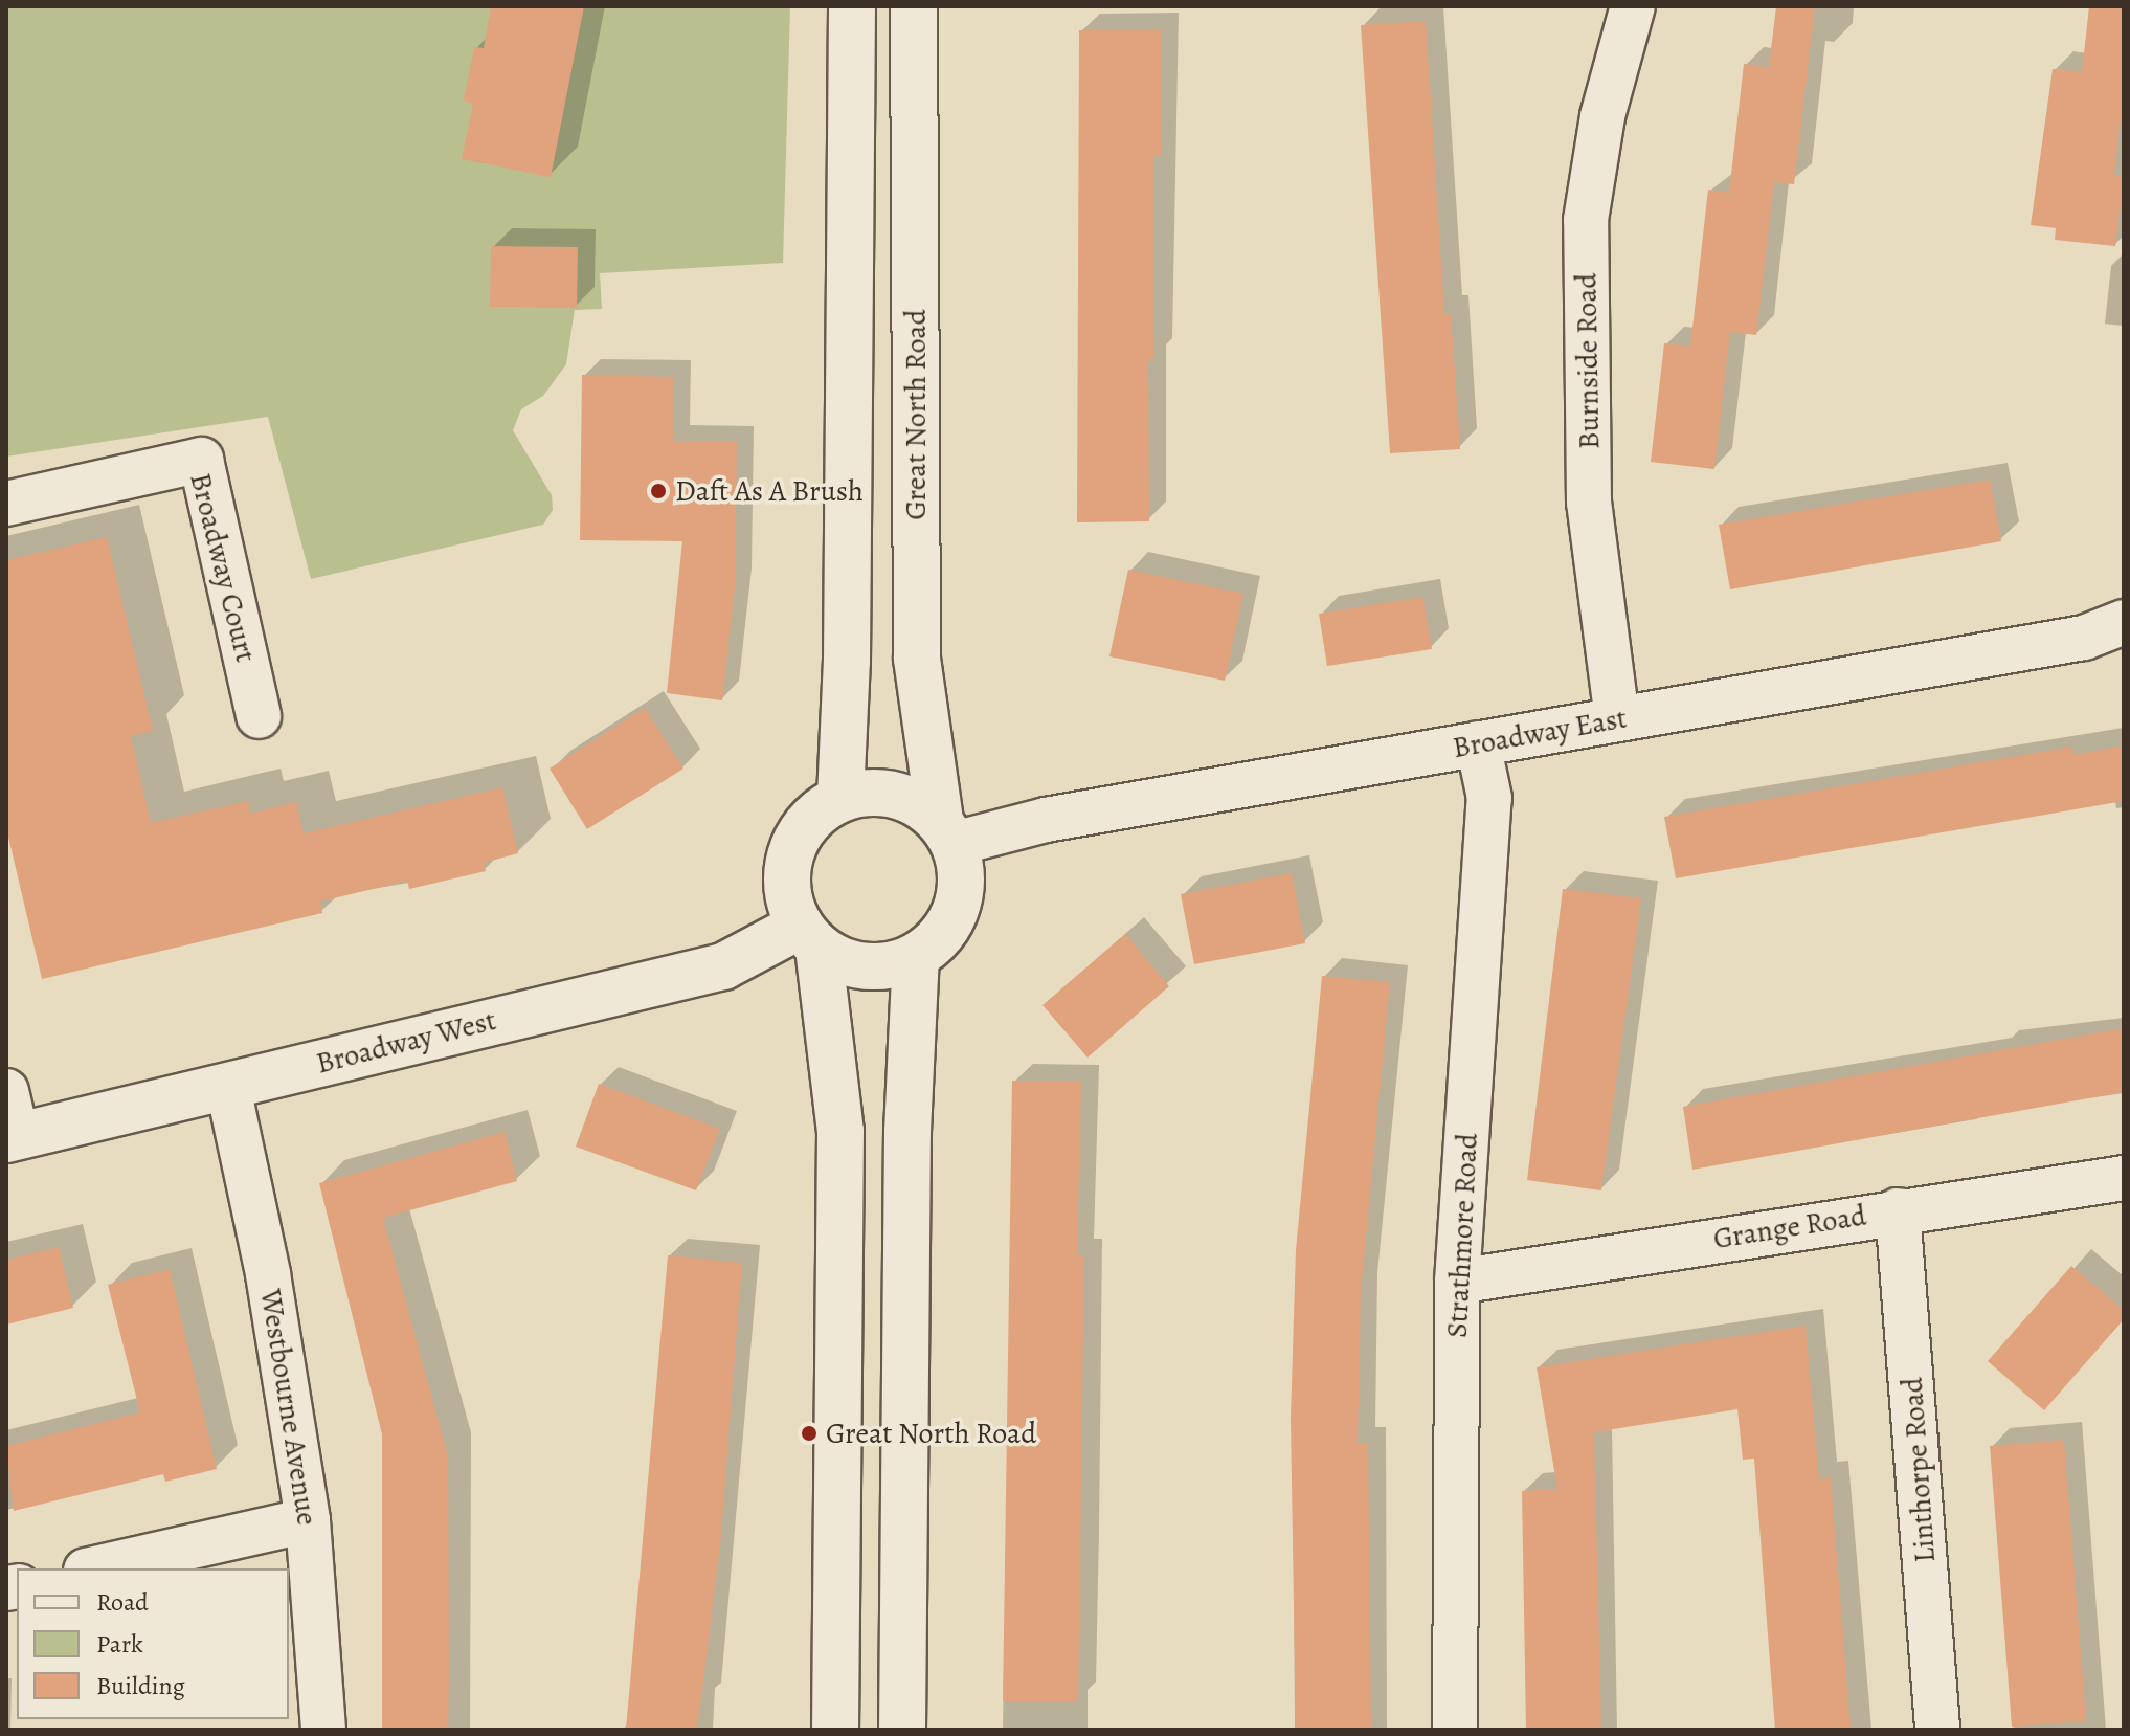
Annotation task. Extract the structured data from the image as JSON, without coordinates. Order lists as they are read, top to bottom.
{
  "streets": {
    "main road": ["Great North Road", "Broadway West"],
    "street": [
      "Burnside Road",
      "Broadway Court",
      "Broadway East",
      "Grange Road",
      "Strathmore Road",
      "Westbourne Avenue",
      "Linthorpe Road"
    ]
  },
  "crossings": [
    ["Burnside Road", "Broadway East"],
    ["Great North Road", "Broadway East"],
    ["Great North Road", "Broadway West"],
    ["Broadway East", "Broadway West"],
    ["Broadway East", "Strathmore Road"],
    ["Broadway West", "Westbourne Avenue"],
    ["Grange Road", "Strathmore Road"],
    ["Grange Road", "Linthorpe Road"]
  ],
  "places": ["Daft As A Brush", "Great North Road"],
  "legend": ["Road", "Park", "Building"]
}
